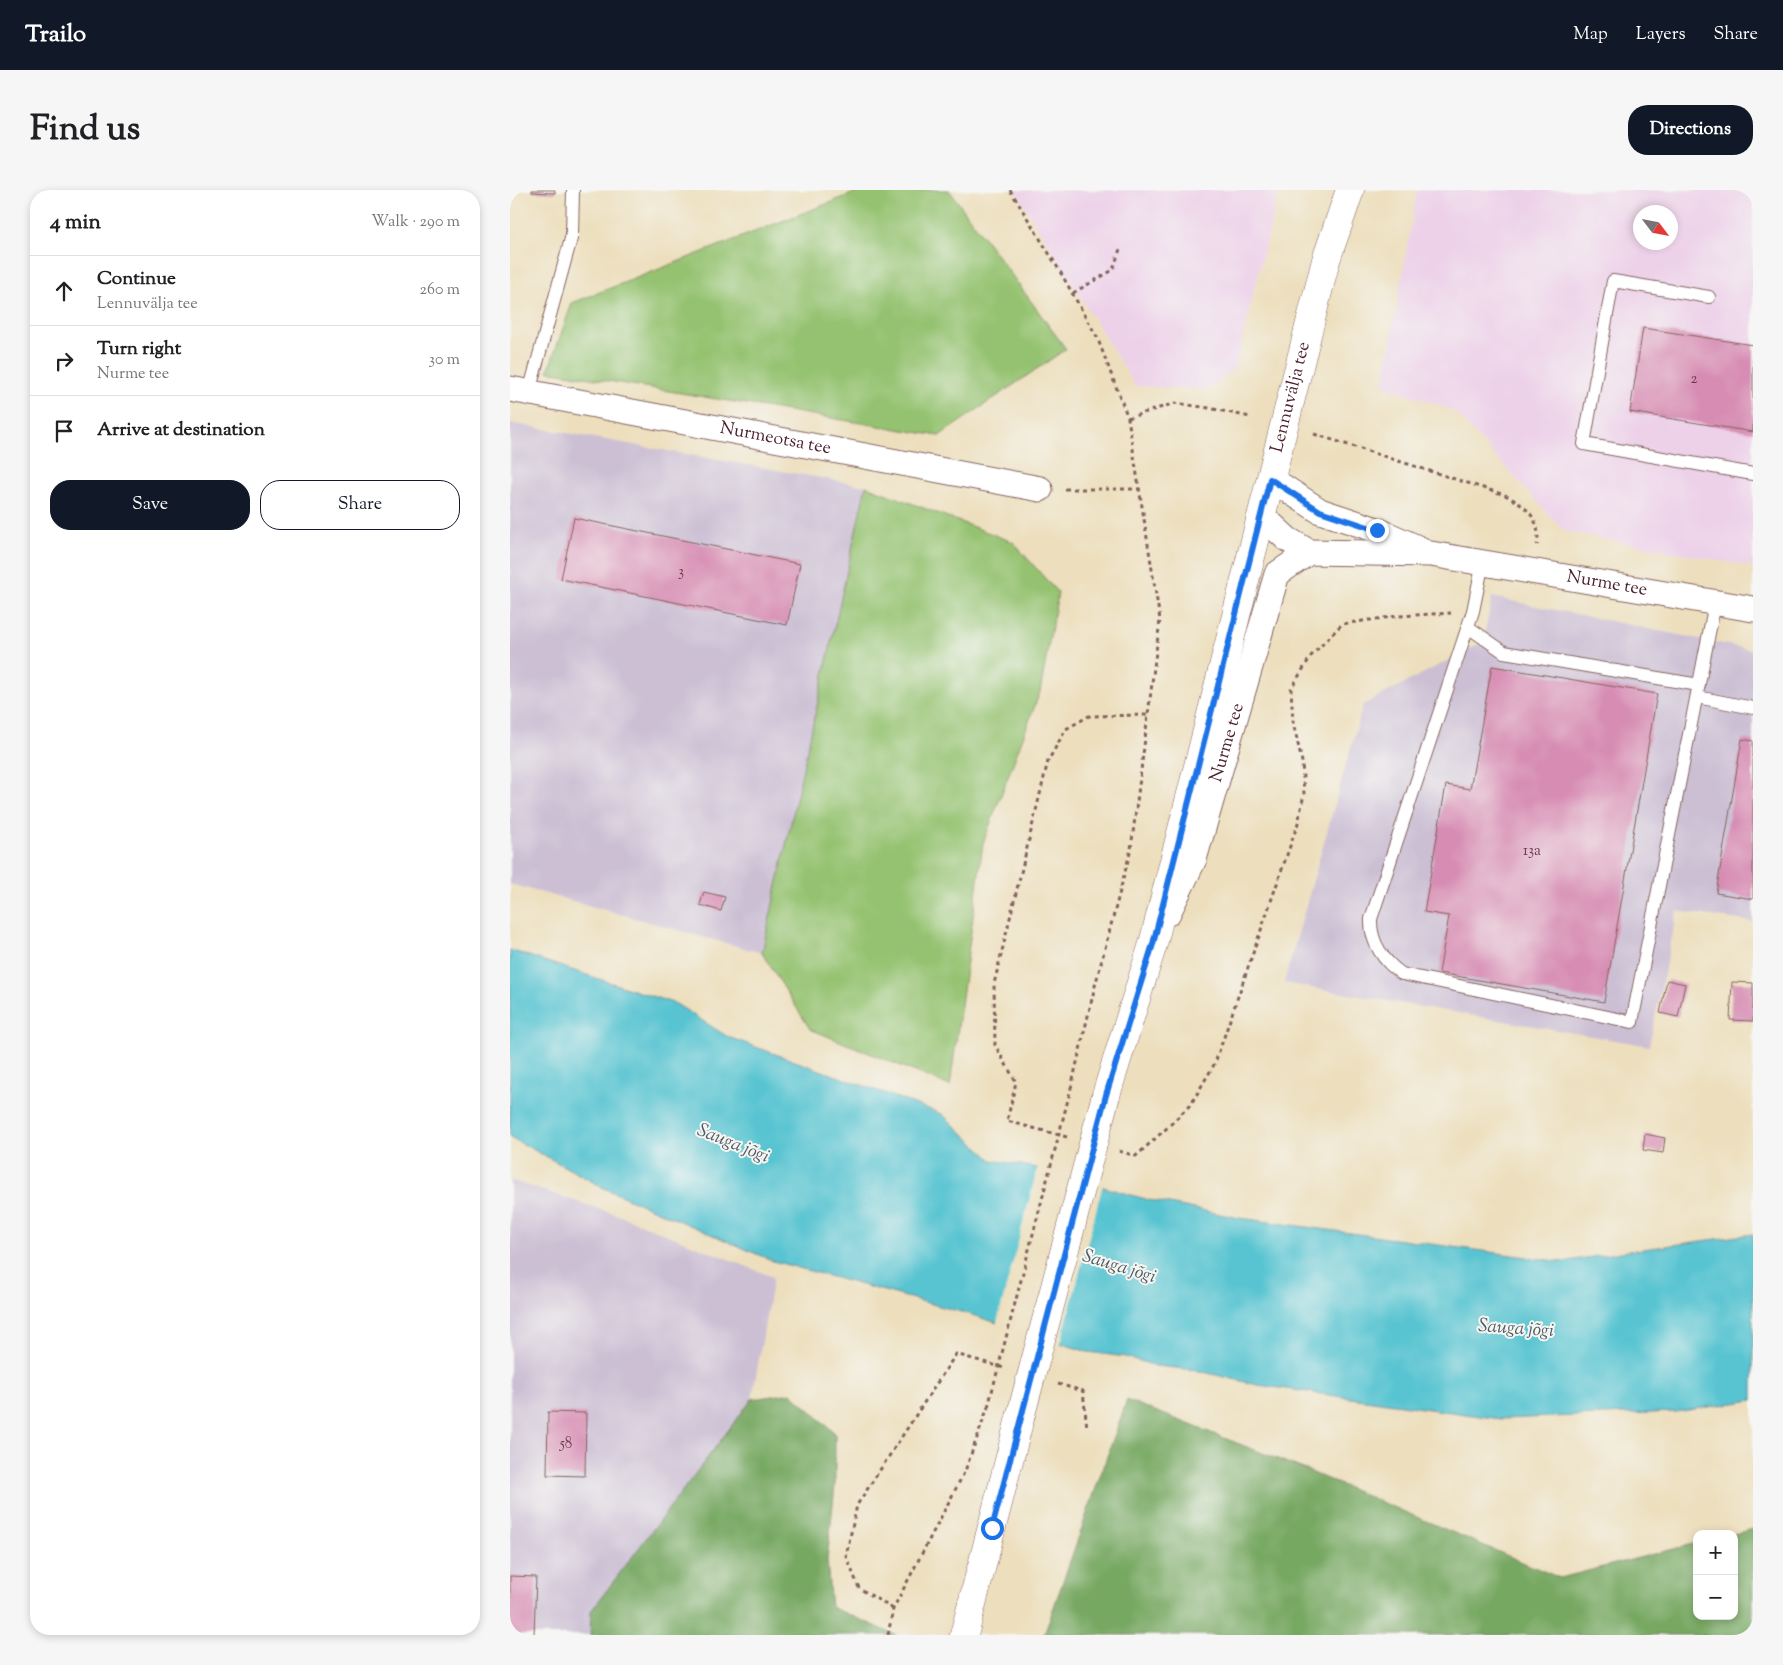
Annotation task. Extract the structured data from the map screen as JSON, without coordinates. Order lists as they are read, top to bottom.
{
  "streets": {
    "main road": ["Lennuvälja tee"],
    "street": ["Nurmeotsa tee", "Nurme tee"]
  },
  "crossings": [
    ["Lennuvälja tee", "Nurme tee"]
  ],
  "water": ["Sauga jõgi"],
  "house_numbers": [
    "2",
    "3",
    "13a",
    "58"
  ],
  "north": "bottom right",
  "page": {
    "header": "Trailo",
    "nav": ["Map", "Layers", "Share"],
    "title": "Find us",
    "buttons": [
      "Directions",
      ["Save", "Share"]
    ],
    "heading": ["4 min", "Walk · 290 m"],
    "list": [
      ["Continue", "Lennuvälja tee", "260 m"],
      ["Turn right", "Nurme tee", "30 m"],
      "Arrive at destination"
    ],
    "map_buttons": ["+", "−"]
  }
}
